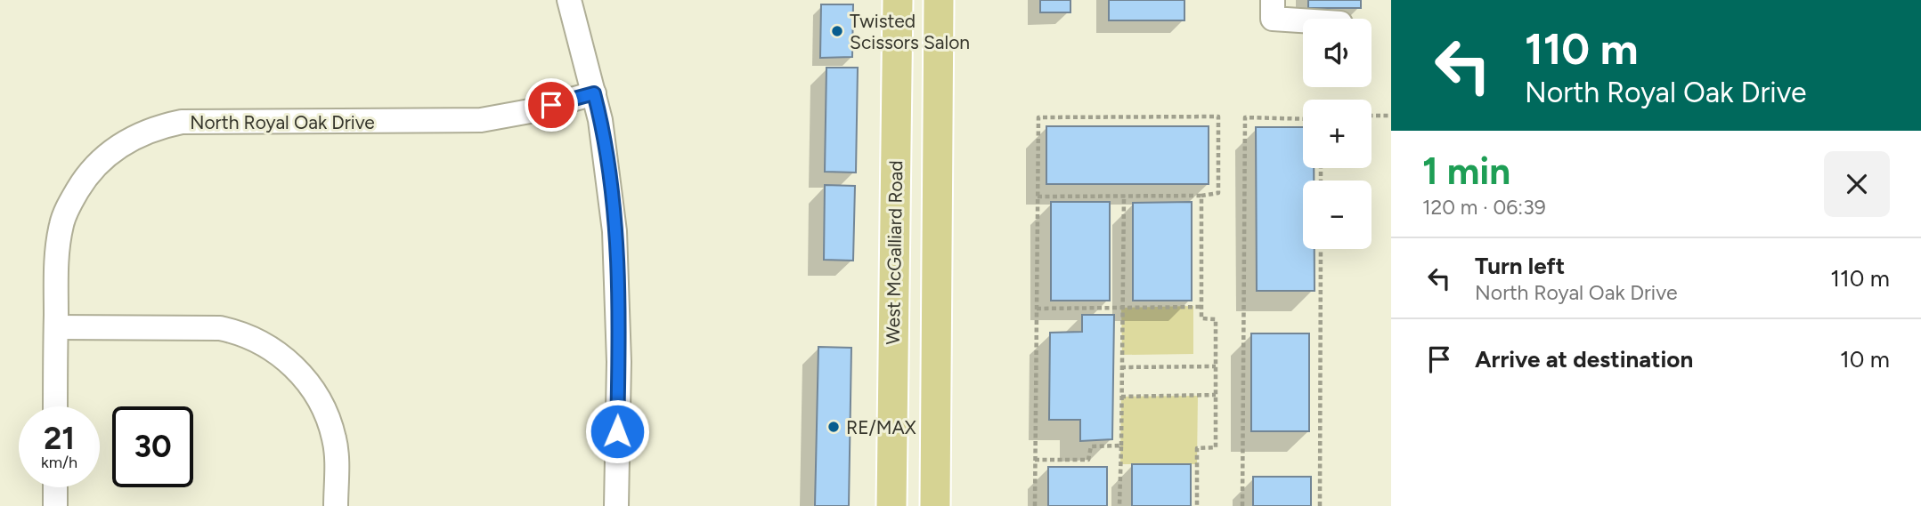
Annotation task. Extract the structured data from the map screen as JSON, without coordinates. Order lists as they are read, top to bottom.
{
  "streets": {
    "main road": ["West McGalliard Road"],
    "street": ["North Royal Oak Drive"]
  },
  "places": ["Twisted Scissors Salon", "RE/MAX"],
  "page": {
    "turn": ["110 m", "North Royal Oak Drive"],
    "map_buttons": ["+", "−"],
    "heading": ["1 min", "120 m · 06:39"],
    "list": [
      {
        "name": "Turn left",
        "note": "North Royal Oak Drive",
        "value": "110 m"
      },
      {
        "name": "Arrive at destination",
        "value": "10 m"
      }
    ],
    "speed": "21 km/h",
    "limit": "30"
  }
}
